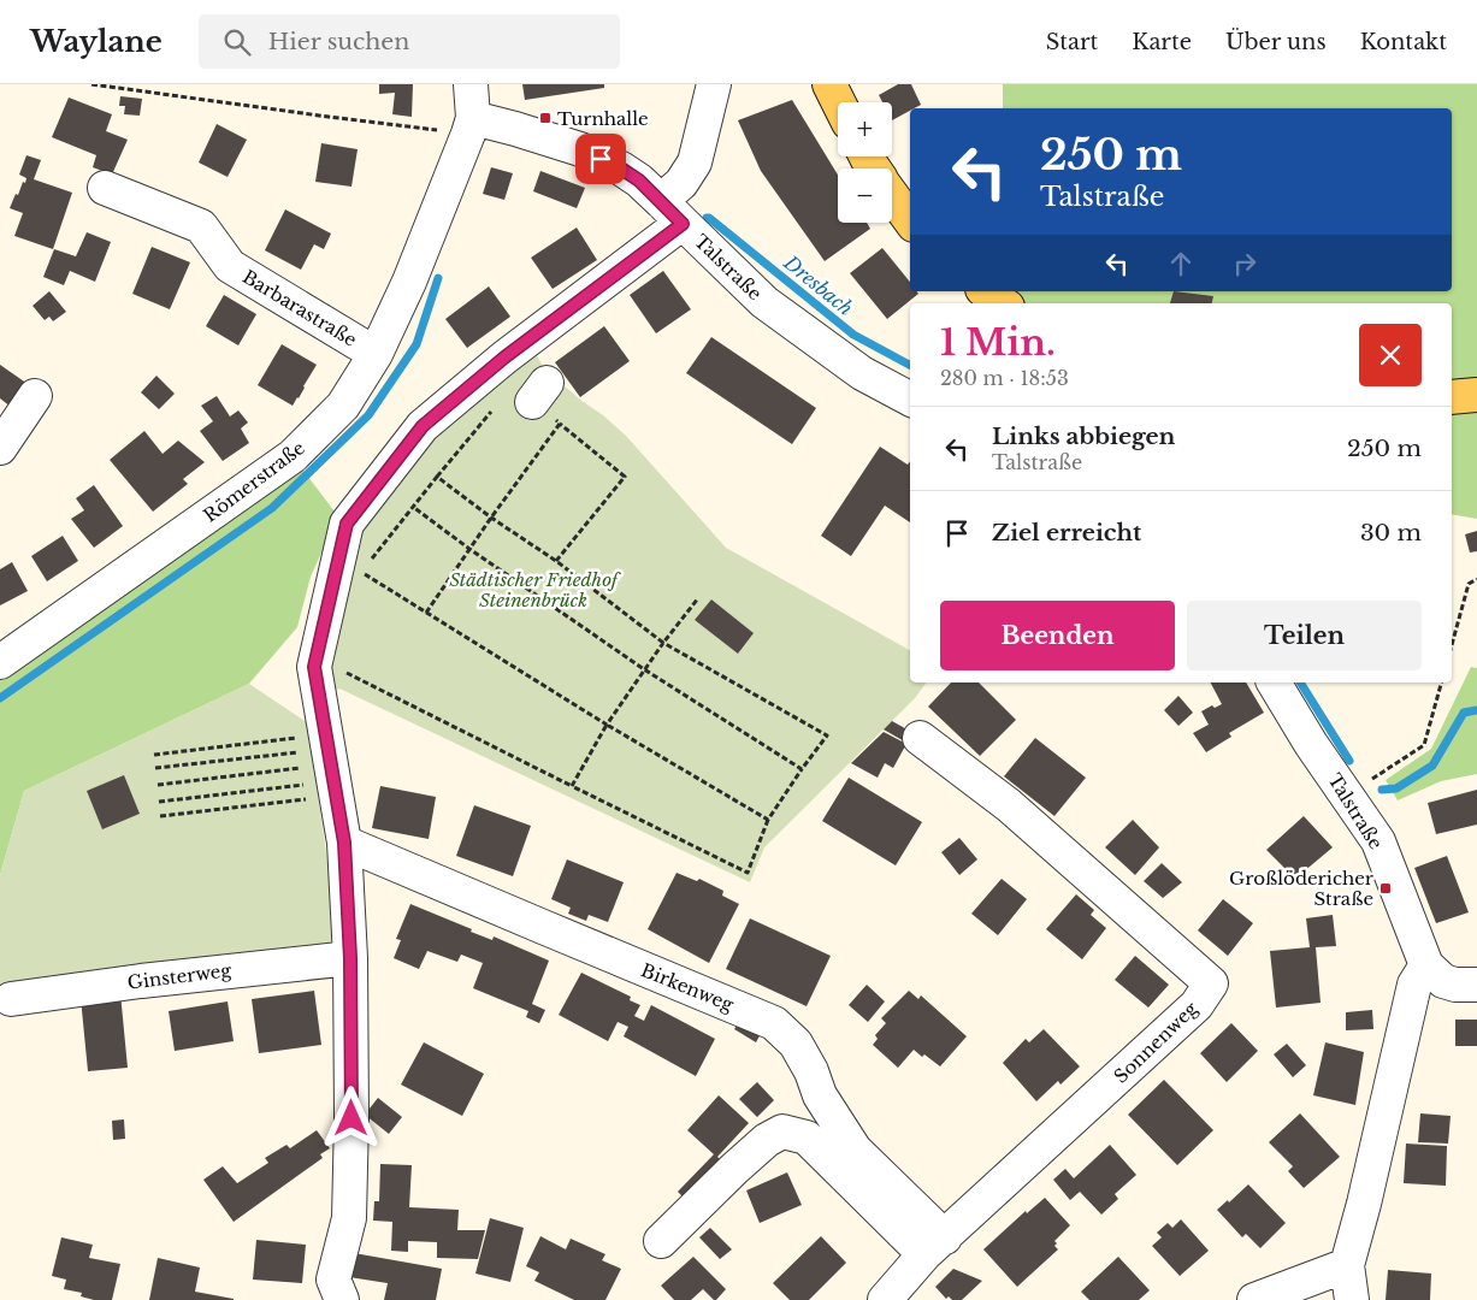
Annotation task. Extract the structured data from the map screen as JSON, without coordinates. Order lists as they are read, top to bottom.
{
  "streets": {
    "street": [
      "Talstraße",
      "Barbarastraße",
      "Römerstraße",
      "Ginsterweg",
      "Birkenweg",
      "Sonnenweg"
    ]
  },
  "crossings": [
    ["Talstraße", "Römerstraße"],
    ["Barbarastraße", "Römerstraße"],
    ["Birkenweg", "Sonnenweg"]
  ],
  "water": ["Dresbach"],
  "parks": ["Städtischer Friedhof Steinenbrück"],
  "places": {
    "transit": ["Turnhalle", "Großlödericher Straße"]
  },
  "page": {
    "header": "Waylane",
    "search": "Hier suchen",
    "nav": [
      "Start",
      "Karte",
      "Über uns",
      "Kontakt"
    ],
    "map_buttons": ["+", "−"],
    "turn": ["250 m", "Talstraße"],
    "heading": ["1 Min.", "280 m · 18:53"],
    "list": [
      {
        "name": "Links abbiegen",
        "note": "Talstraße",
        "value": "250 m"
      },
      {
        "name": "Ziel erreicht",
        "value": "30 m"
      }
    ],
    "buttons": ["Beenden", "Teilen"]
  }
}
